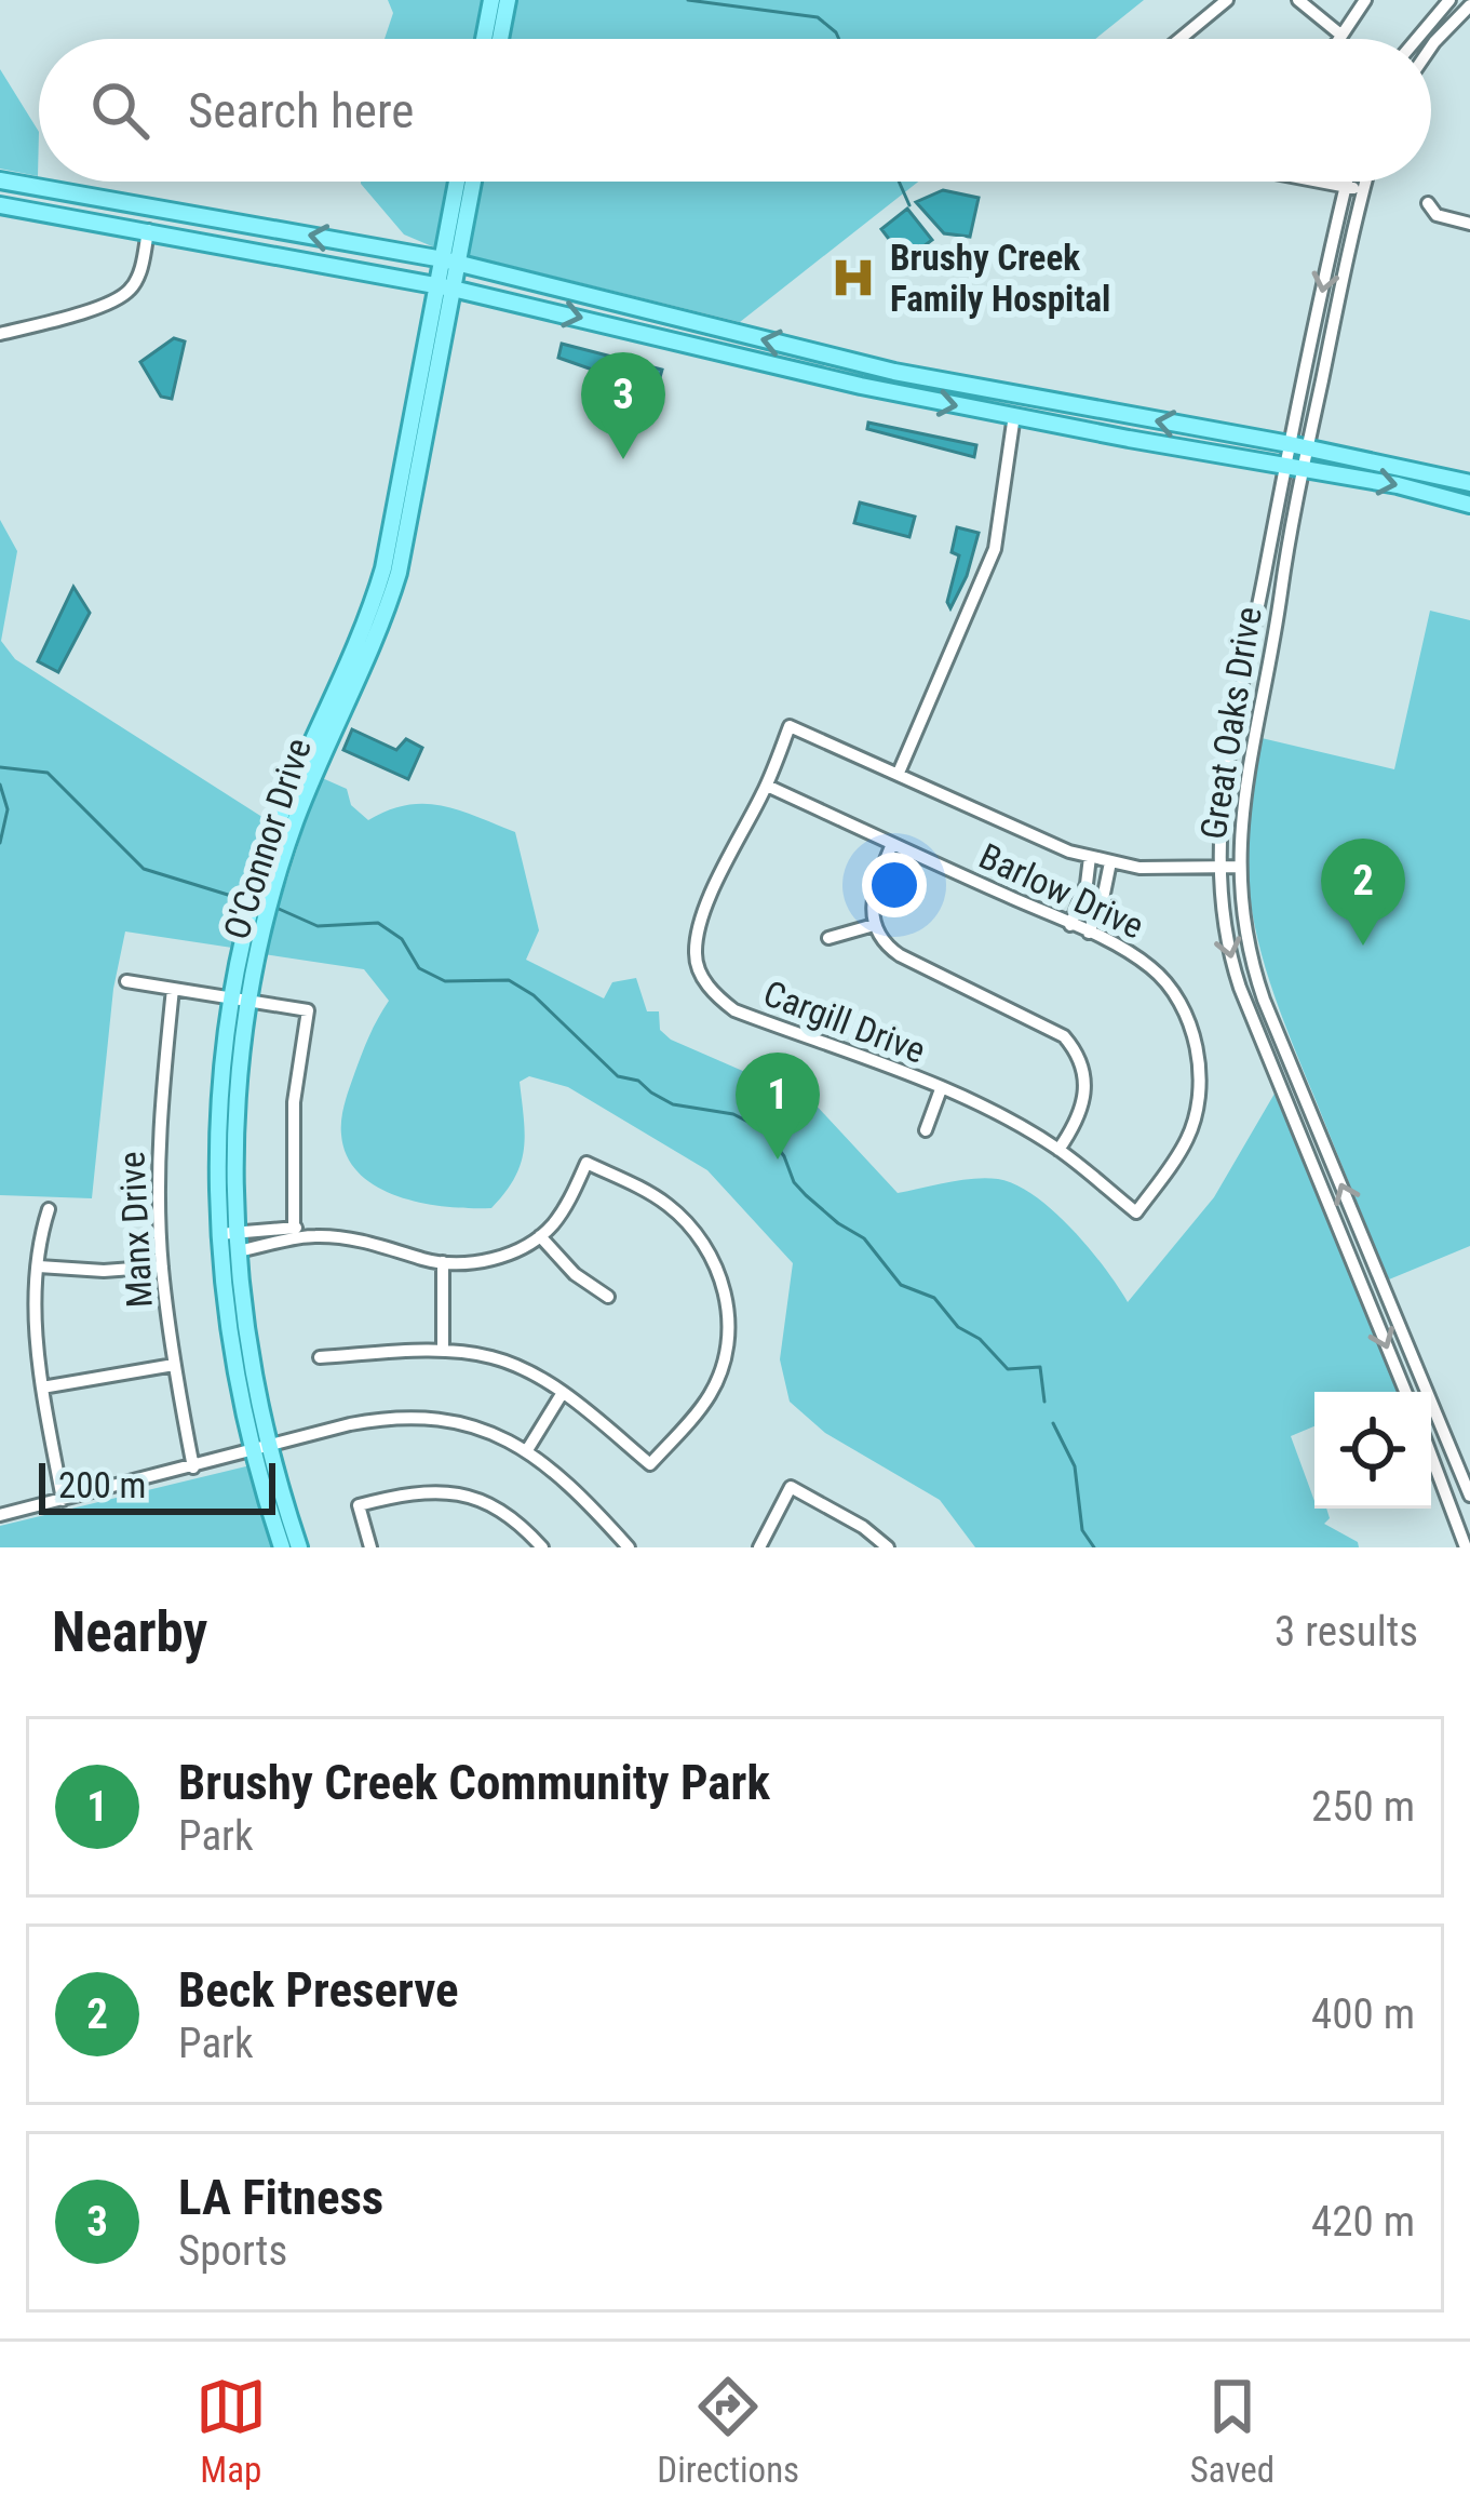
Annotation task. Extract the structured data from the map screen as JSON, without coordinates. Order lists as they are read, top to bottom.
{
  "streets": {
    "main road": ["O'Connor Drive"],
    "street": [
      "Great Oaks Drive",
      "Barlow Drive",
      "Cargill Drive",
      "Manx Drive"
    ]
  },
  "crossings": [
    ["Barlow Drive", "Cargill Drive"]
  ],
  "places": {
    "hospital": ["Brushy Creek Family Hospital"]
  },
  "scale_bar": "200 m",
  "page": {
    "search": "Search here",
    "pins": ["3", "2", "1"],
    "scale": "200 m",
    "heading": ["Nearby", "3 results"],
    "list": [
      {
        "mark": "1",
        "name": "Brushy Creek Community Park",
        "note": "Park",
        "value": "250 m"
      },
      {
        "mark": "2",
        "name": "Beck Preserve",
        "note": "Park",
        "value": "400 m"
      },
      {
        "mark": "3",
        "name": "LA Fitness",
        "note": "Sports",
        "value": "420 m"
      }
    ],
    "nav": ["Map", "Directions", "Saved"]
  }
}
